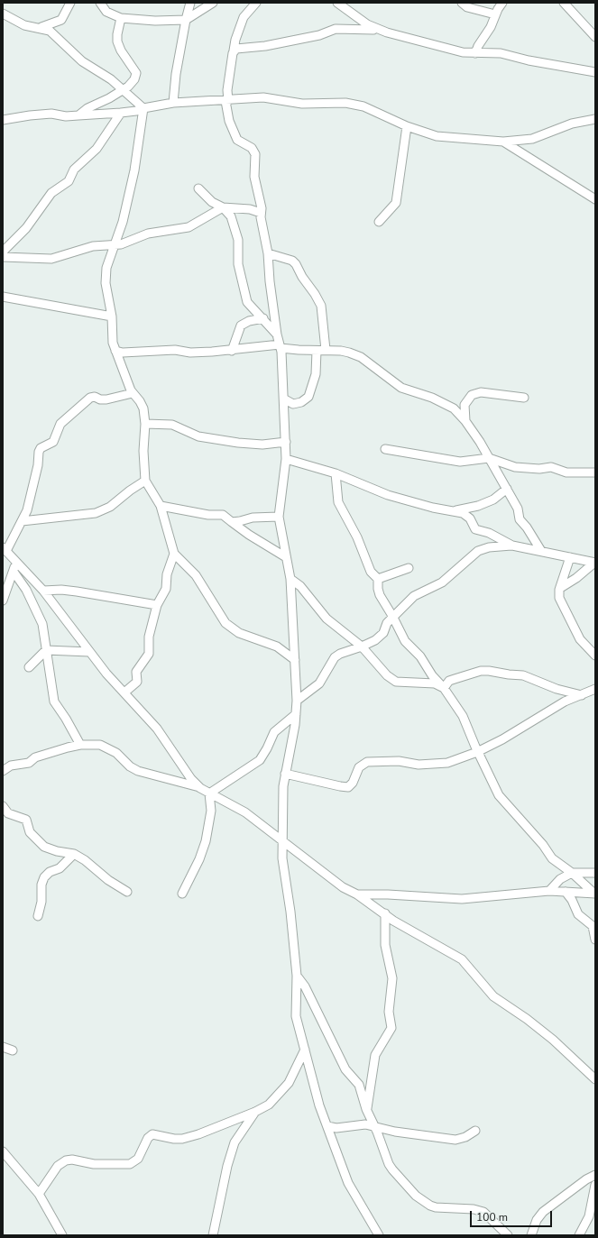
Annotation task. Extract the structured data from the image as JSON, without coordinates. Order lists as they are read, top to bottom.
{
  "scale_bar": "100 m"
}
